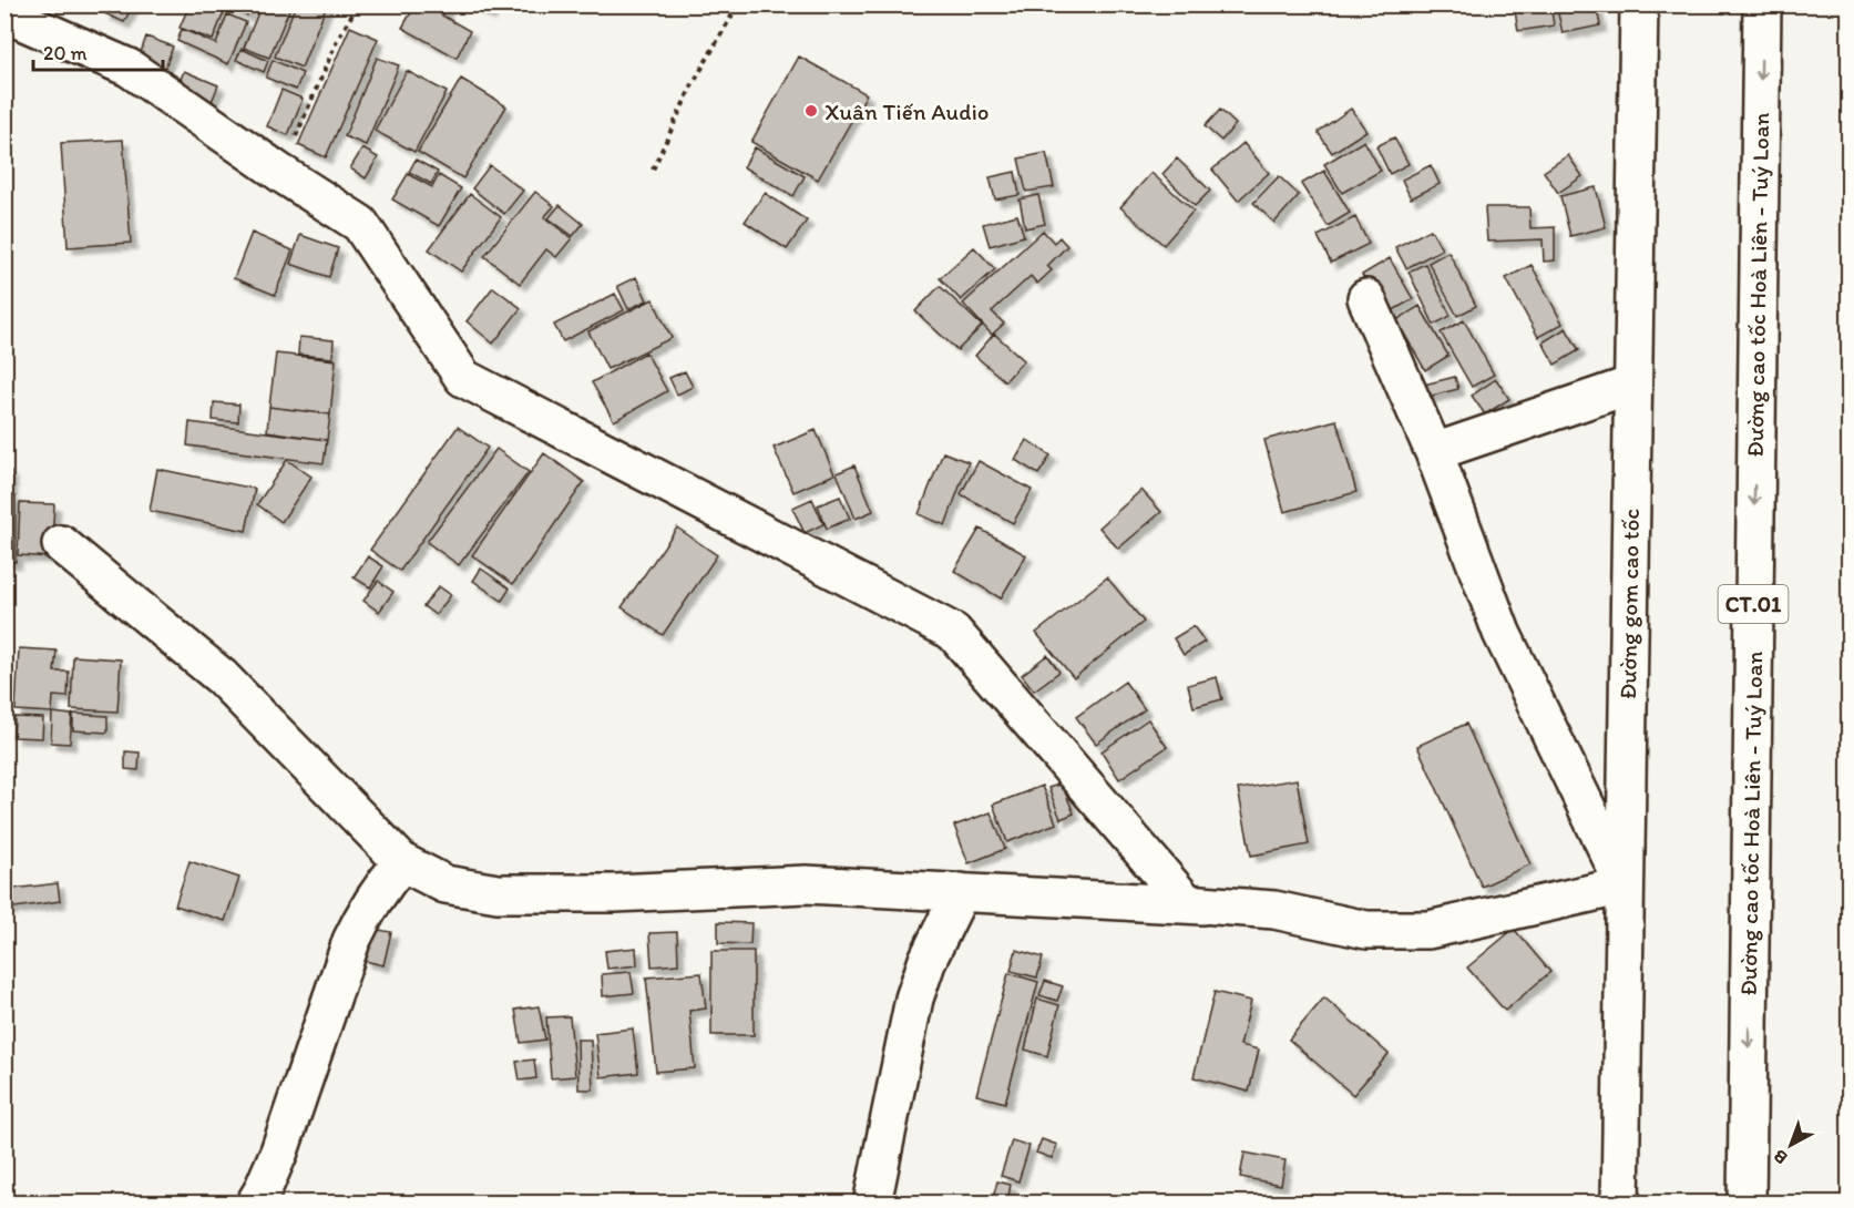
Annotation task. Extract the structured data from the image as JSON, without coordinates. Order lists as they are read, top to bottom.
{
  "streets": {
    "main road": ["Đường cao tốc Hoà Liên - Tuý Loan", "Đường gom cao tốc", "CT.01"]
  },
  "places": ["Xuân Tiến Audio"],
  "scale_bar": "20 m",
  "north": "bottom left"
}
